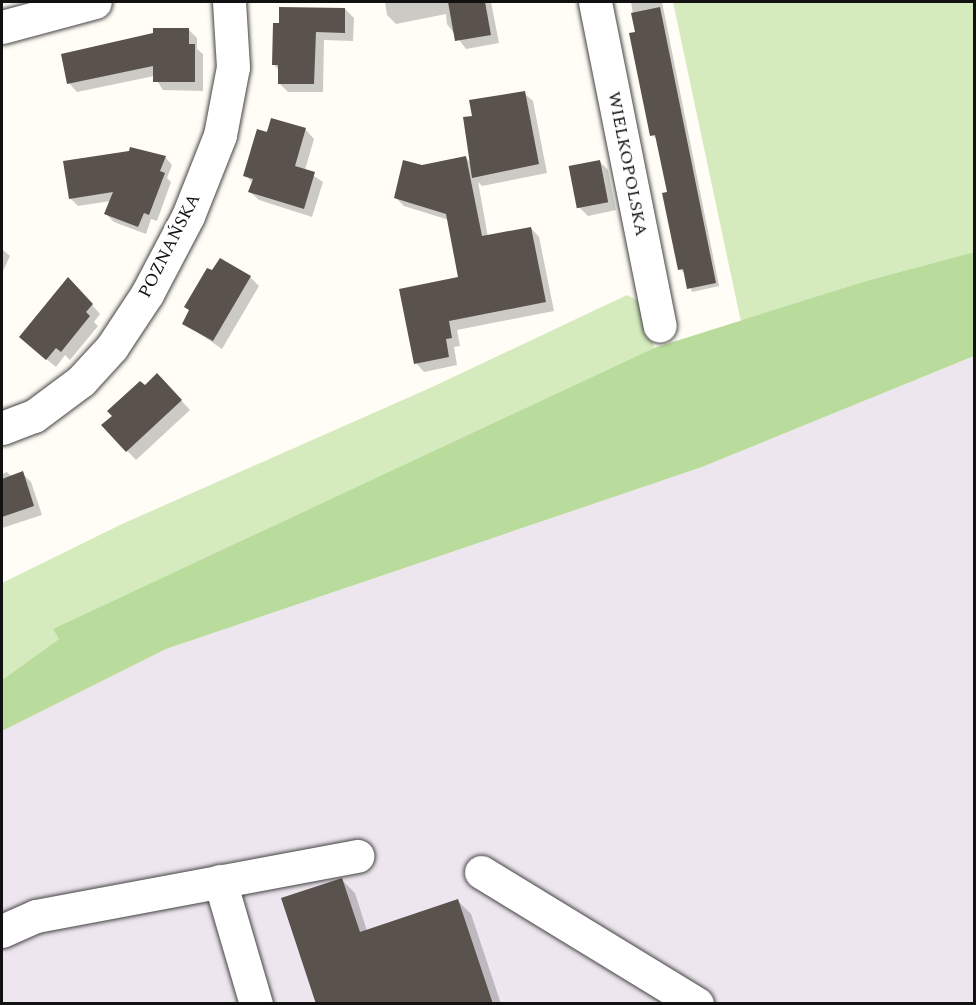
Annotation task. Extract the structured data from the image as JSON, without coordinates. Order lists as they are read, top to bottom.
{
  "streets": {
    "street": ["WIELKOPOLSKA", "POZNAŃSKA"]
  }
}
